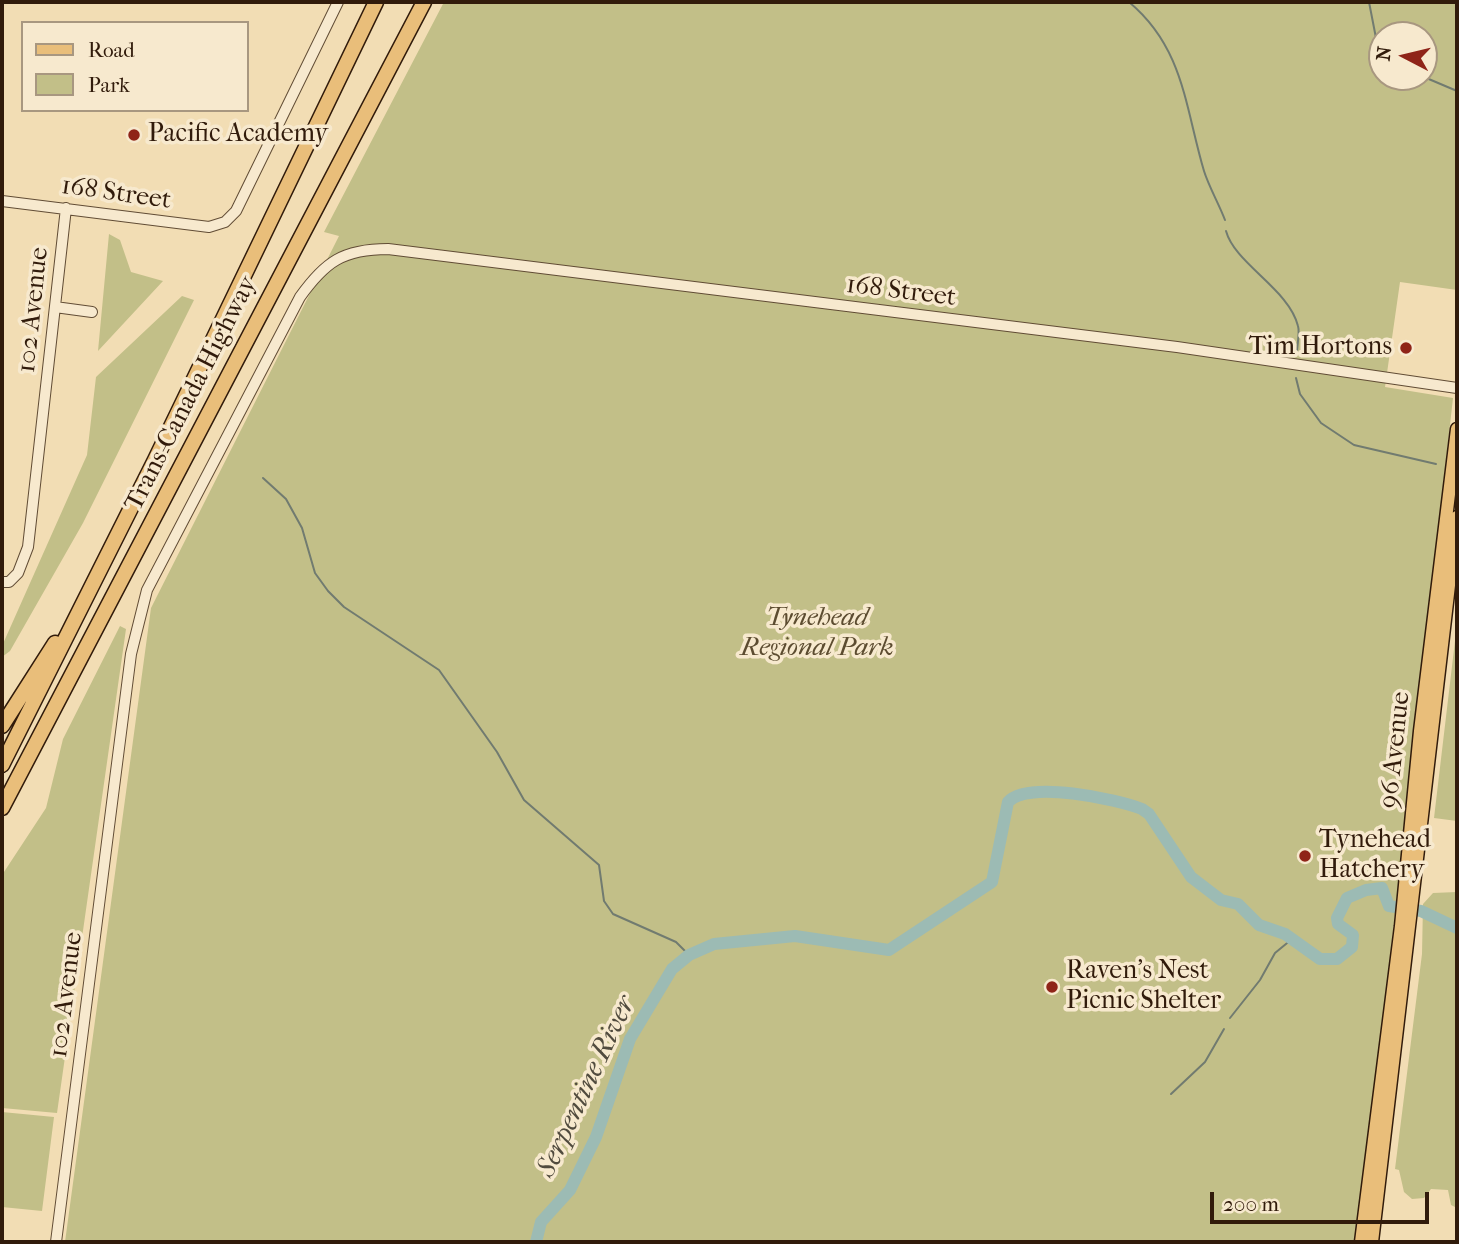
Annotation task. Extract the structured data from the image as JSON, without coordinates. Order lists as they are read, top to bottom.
{
  "streets": {
    "highway": ["Trans-Canada Highway"],
    "main road": ["96 Avenue"],
    "street": ["168 Street", "102 Avenue"]
  },
  "crossings": [
    ["168 Street", "102 Avenue"]
  ],
  "water": ["Serpentine River"],
  "parks": ["Tynehead Regional Park"],
  "places": [
    "Pacific Academy",
    "Tim Hortons",
    "Tynehead Hatchery",
    "Raven's Nest Picnic Shelter"
  ],
  "legend": ["Road", "Park"],
  "scale_bar": "200 m",
  "north": "left"
}
